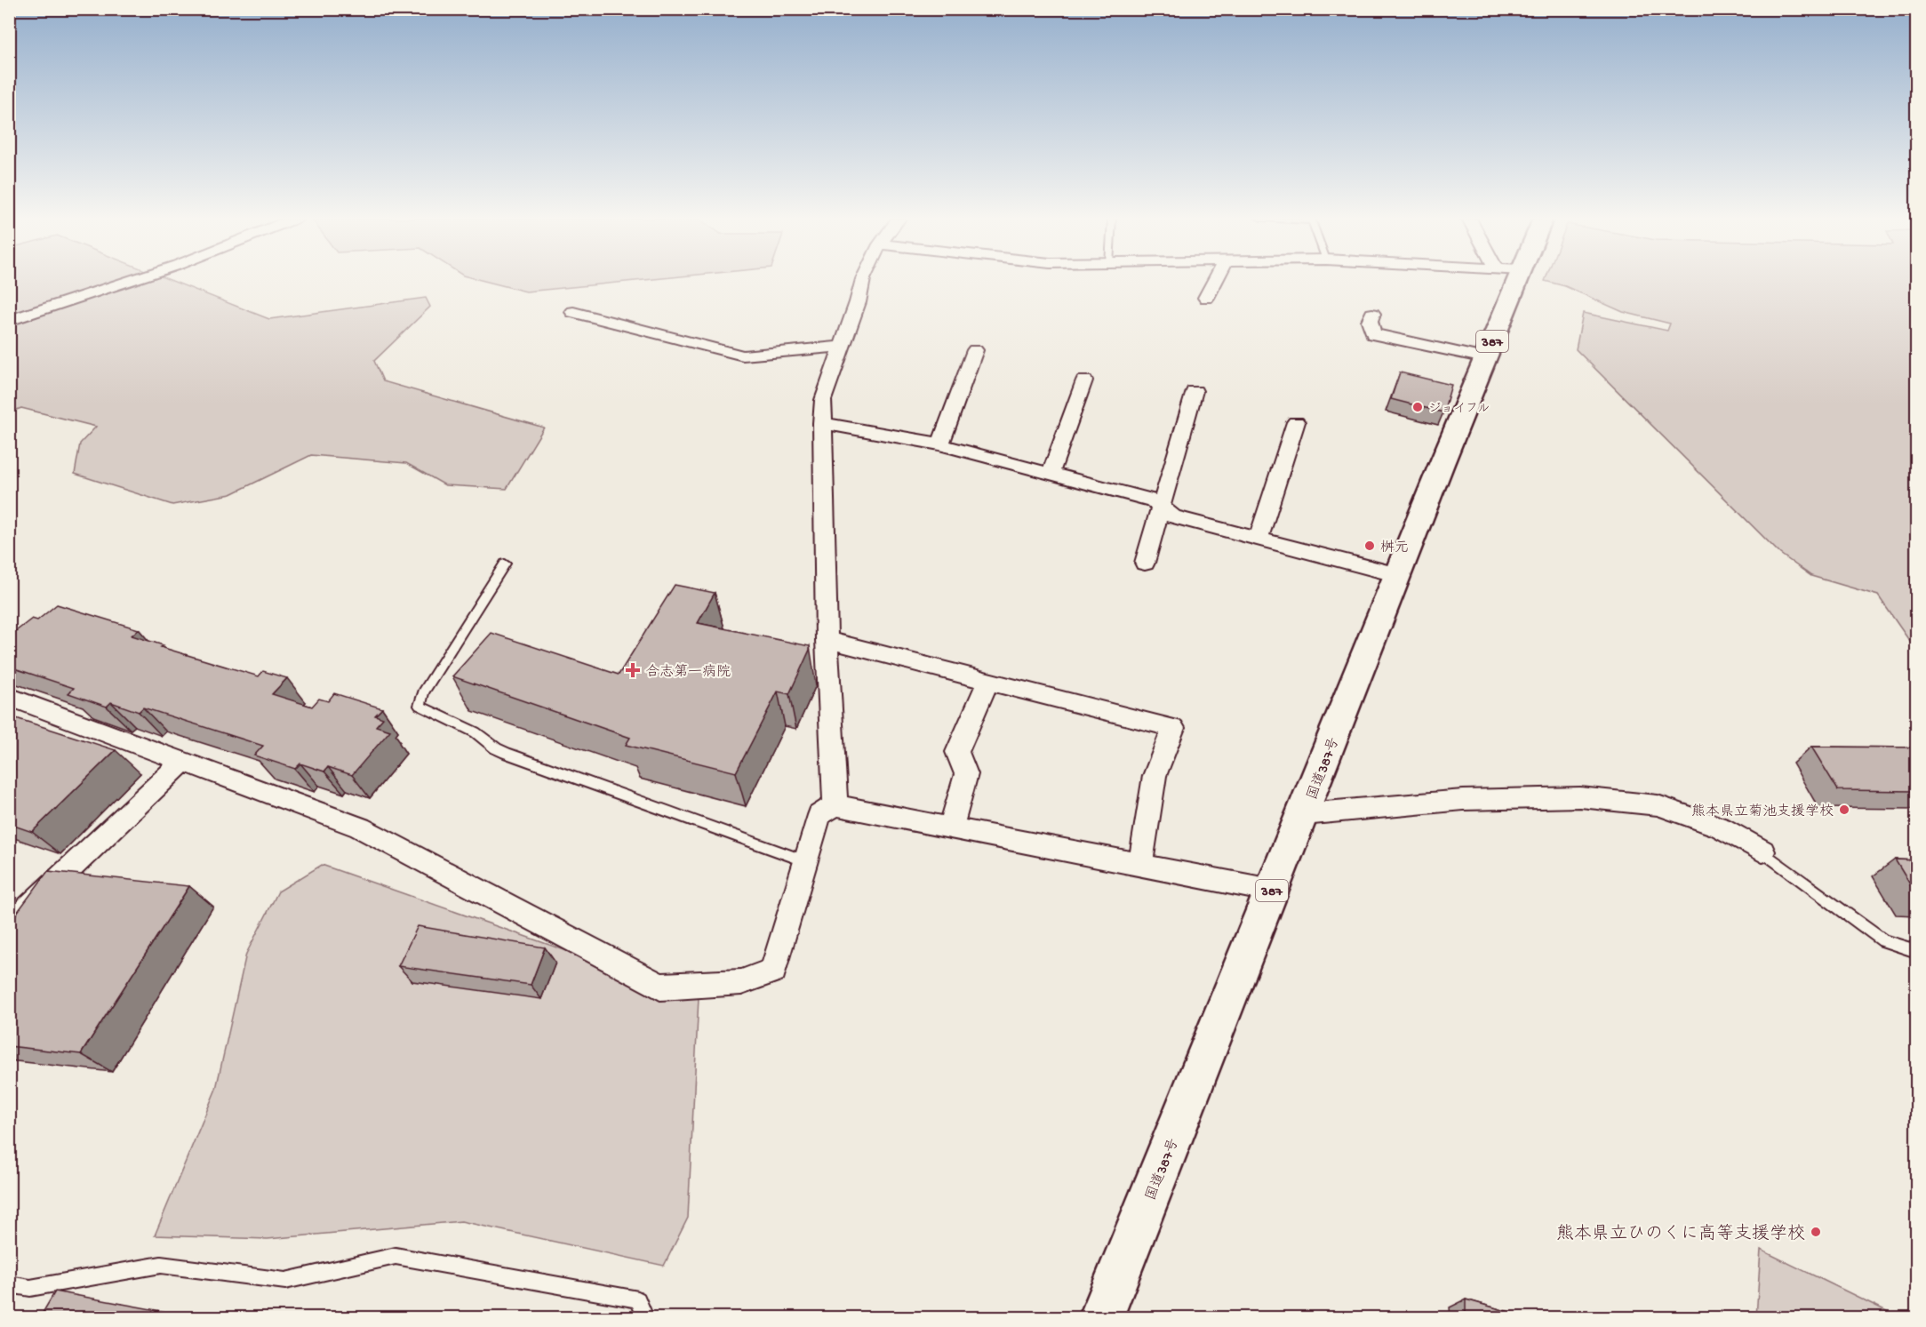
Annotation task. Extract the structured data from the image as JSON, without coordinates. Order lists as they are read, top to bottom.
{
  "streets": {
    "highway": ["387", "国道387号"]
  },
  "places": {
    "other": [
      "ジョイフル",
      "桝元",
      "熊本県立菊池支援学校",
      "熊本県立ひのくに高等支援学校"
    ],
    "health": ["合志第一病院"]
  }
}
